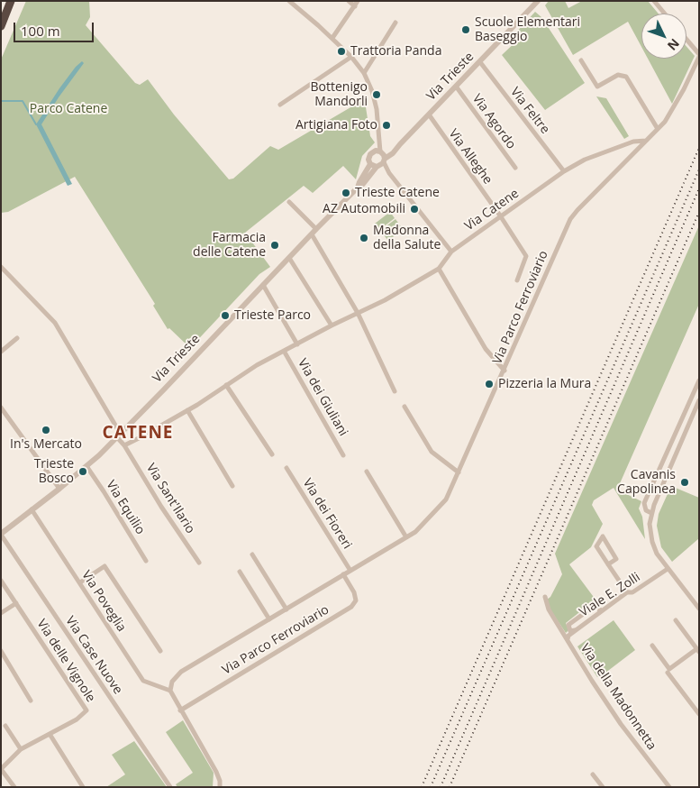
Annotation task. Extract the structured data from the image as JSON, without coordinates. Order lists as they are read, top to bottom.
{
  "streets": {
    "street": [
      "Via Trieste",
      "Via Feltre",
      "Via Agordo",
      "Via Alleghe",
      "Via Catene",
      "Via Parco Ferroviario",
      "Via dei Giuliani",
      "Via Sant'Ilario",
      "Via Equilio",
      "Via dei Fioreri",
      "Viale E. Zolli",
      "Via Poveglia",
      "Via Case Nuove",
      "Via delle Vignole",
      "Via della Madonnetta"
    ]
  },
  "crossings": [
    ["Via Trieste", "Via Feltre"],
    ["Via Trieste", "Via Agordo"],
    ["Via Trieste", "Via Alleghe"],
    ["Via Trieste", "Via Equilio"],
    ["Via Trieste", "Via Poveglia"],
    ["Via Trieste", "Via Case Nuove"],
    ["Via Feltre", "Via Catene"],
    ["Via Alleghe", "Via Catene"],
    ["Via Catene", "Via Parco Ferroviario"],
    ["Via Catene", "Via dei Giuliani"],
    ["Via Catene", "Via Sant'Ilario"],
    ["Via Parco Ferroviario", "Via dei Fioreri"],
    ["Via Parco Ferroviario", "Via Poveglia"],
    ["Viale E. Zolli", "Via della Madonnetta"]
  ],
  "districts": ["CATENE"],
  "parks": ["Parco Catene"],
  "places": [
    "Scuole Elementari Baseggio",
    "Trattoria Panda",
    "Bottenigo Mandorli",
    "Artigiana Foto",
    "Trieste Catene",
    "AZ Automobili",
    "Madonna della Salute",
    "Farmacia delle Catene",
    "Trieste Parco",
    "Pizzeria la Mura",
    "In's Mercato",
    "Trieste Bosco",
    "Cavanis Capolinea"
  ],
  "scale_bar": "100 m",
  "north": "bottom right"
}
